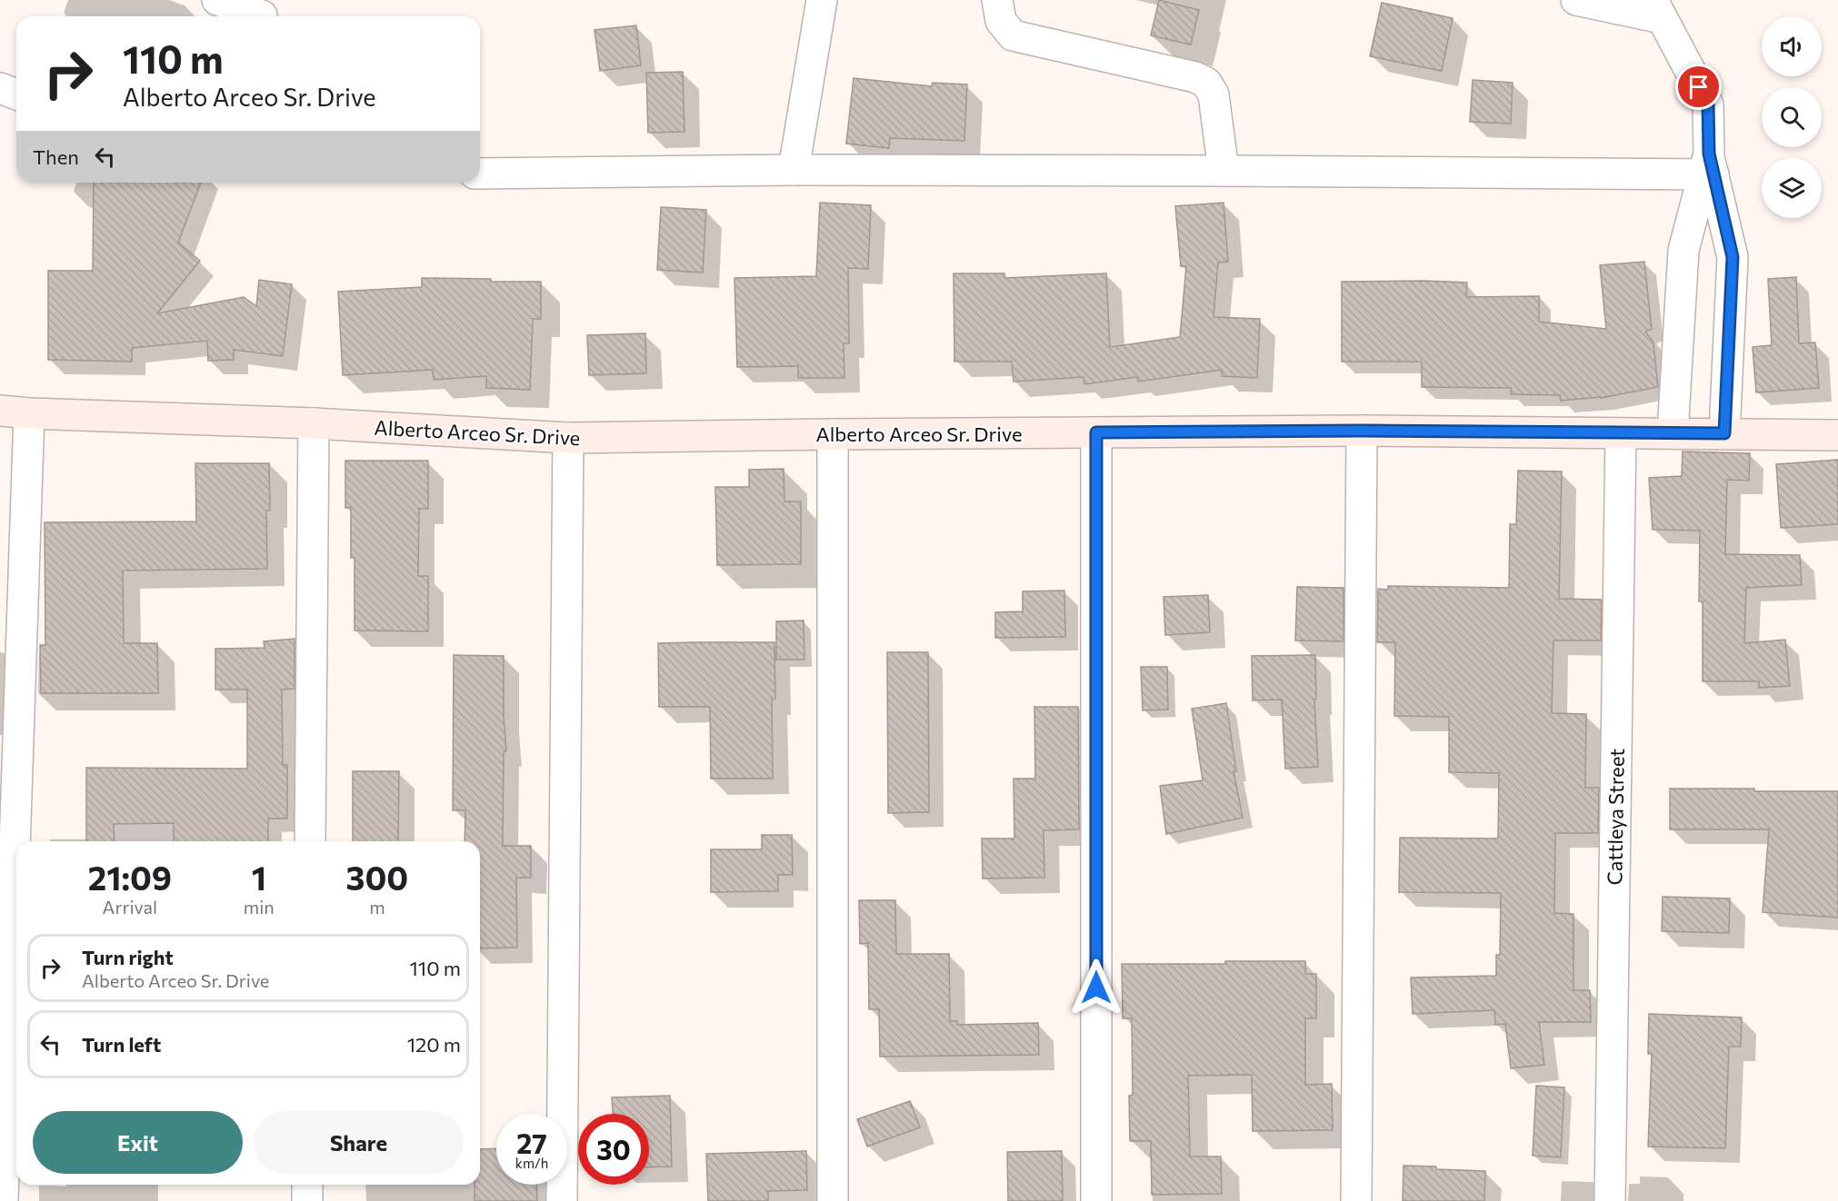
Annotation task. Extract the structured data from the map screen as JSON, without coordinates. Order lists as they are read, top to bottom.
{
  "streets": {
    "street": ["Alberto Arceo Sr. Drive", "Cattleya Street"]
  },
  "crossings": [
    ["Alberto Arceo Sr. Drive", "Cattleya Street"]
  ],
  "page": {
    "turn": ["110 m", "Alberto Arceo Sr. Drive"],
    "then": "Then",
    "eta": [
      "21:09",
      "Arrival",
      "1",
      "min",
      "300",
      "m"
    ],
    "list": [
      {
        "name": "Turn right",
        "note": "Alberto Arceo Sr. Drive",
        "value": "110 m"
      },
      {
        "name": "Turn left",
        "value": "120 m"
      }
    ],
    "buttons": ["Exit", "Share"],
    "speed": "27 km/h",
    "limit": "30"
  }
}
